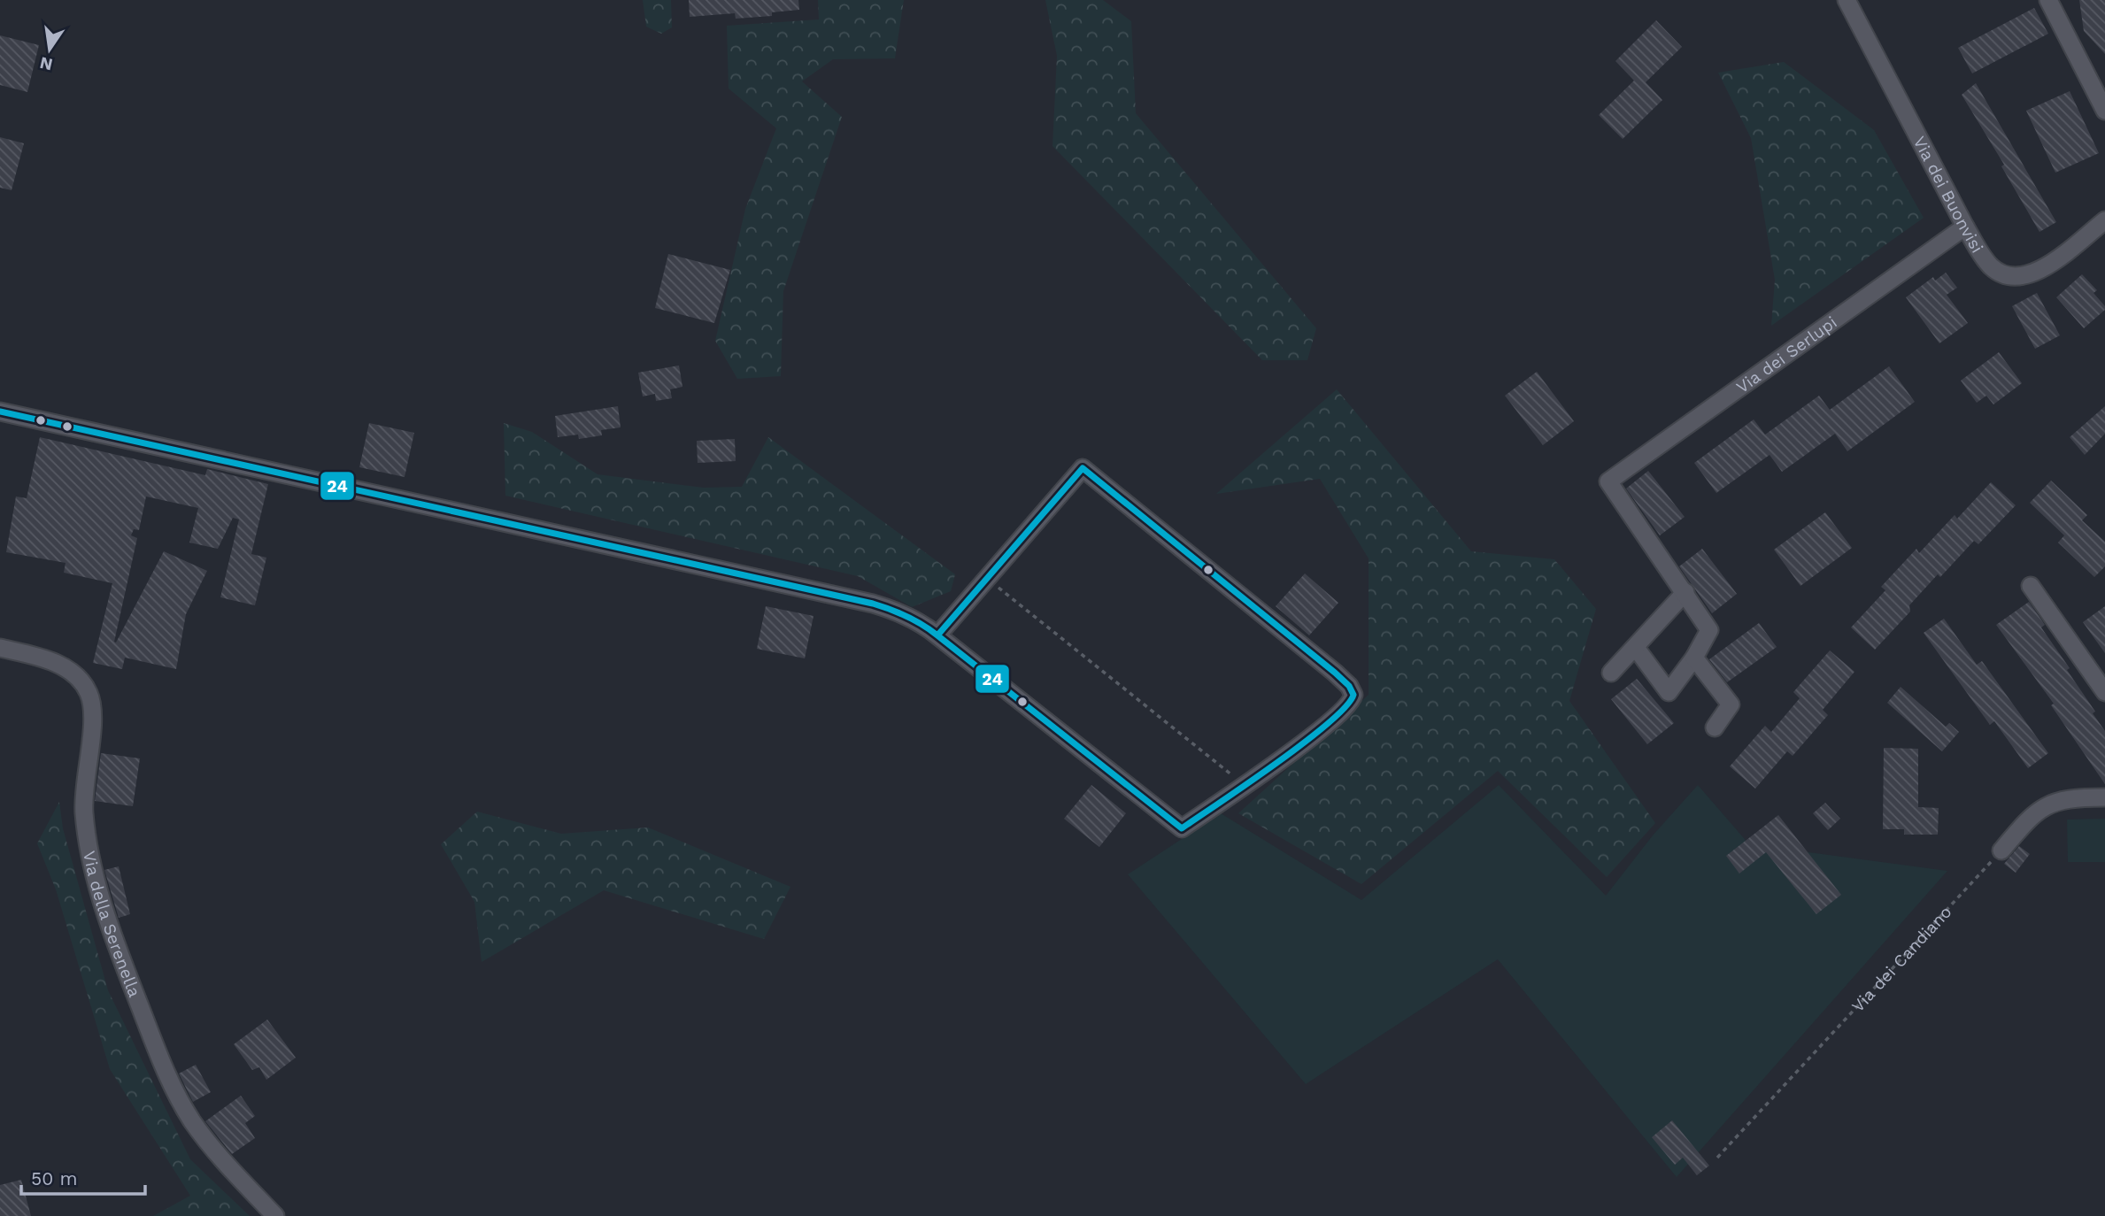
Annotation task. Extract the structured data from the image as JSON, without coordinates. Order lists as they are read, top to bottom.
{
  "streets": {
    "street": ["Via dei Buonvisi", "Via dei Serlupi", "Via della Serenella"],
    "path": ["Via dei Candiano"]
  },
  "crossings": [
    ["Via dei Buonvisi", "Via dei Serlupi"]
  ],
  "lines": ["transit line 24"],
  "scale_bar": "50 m",
  "north": "bottom"
}
